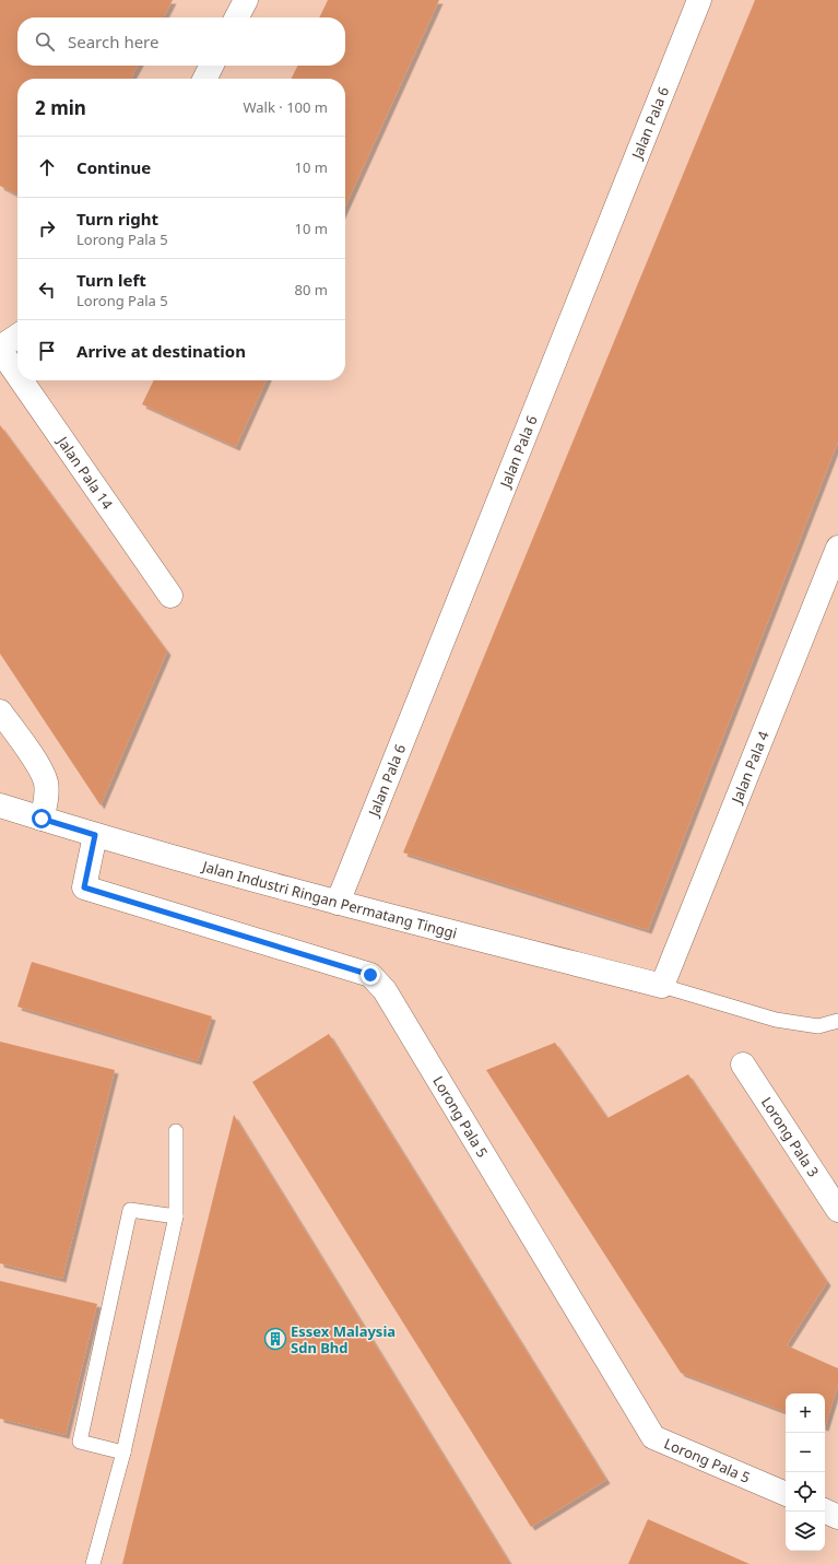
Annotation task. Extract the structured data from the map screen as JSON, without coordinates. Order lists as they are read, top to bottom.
{
  "streets": {
    "street": [
      "Jalan Pala 6",
      "Jalan Pala 14",
      "Jalan Pala 4",
      "Jalan Industri Ringan Permatang Tinggi",
      "Lorong Pala 5",
      "Lorong Pala 3"
    ]
  },
  "crossings": [
    ["Jalan Pala 6", "Jalan Industri Ringan Permatang Tinggi"],
    ["Jalan Pala 4", "Jalan Industri Ringan Permatang Tinggi"],
    ["Jalan Industri Ringan Permatang Tinggi", "Lorong Pala 5"]
  ],
  "places": {
    "building": ["Essex Malaysia Sdn Bhd"]
  },
  "page": {
    "search": "Search here",
    "heading": ["2 min", "Walk · 100 m"],
    "list": [
      ["Continue", "10 m"],
      ["Turn right", "Lorong Pala 5", "10 m"],
      ["Turn left", "Lorong Pala 5", "80 m"],
      "Arrive at destination"
    ],
    "map_buttons": ["+", "−"]
  }
}
